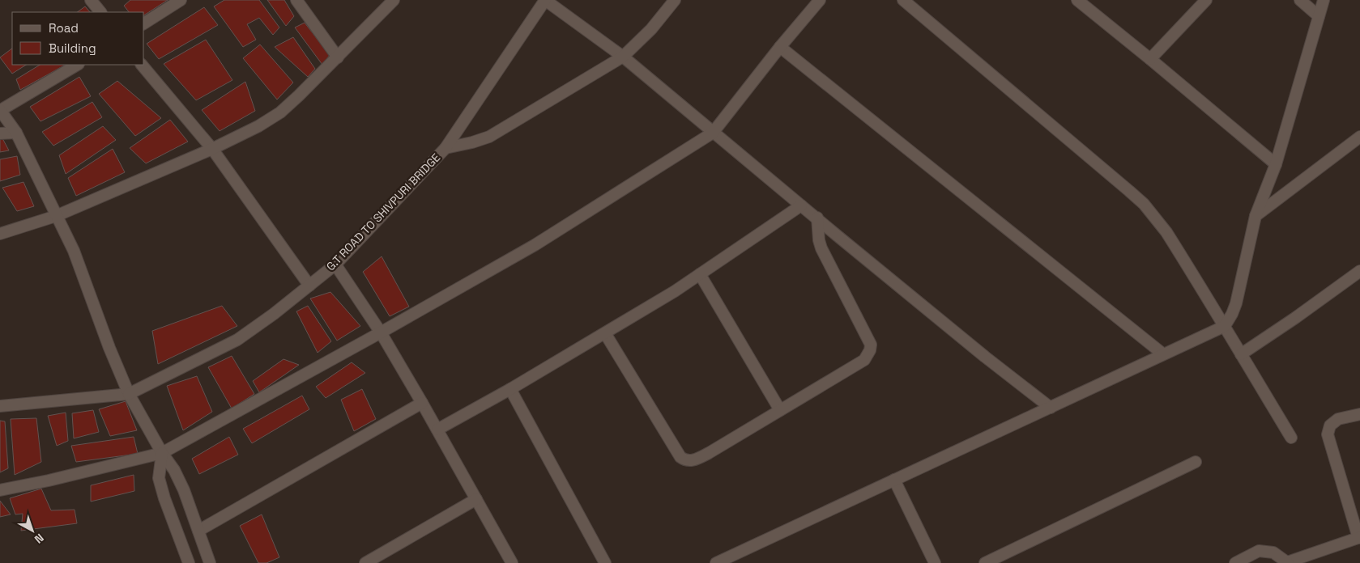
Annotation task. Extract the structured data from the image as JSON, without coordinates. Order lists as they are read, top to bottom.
{
  "streets": {
    "street": ["G.T ROAD TO SHIVPURI BRIDGE"]
  },
  "legend": ["Road", "Building"],
  "north": "bottom right"
}
